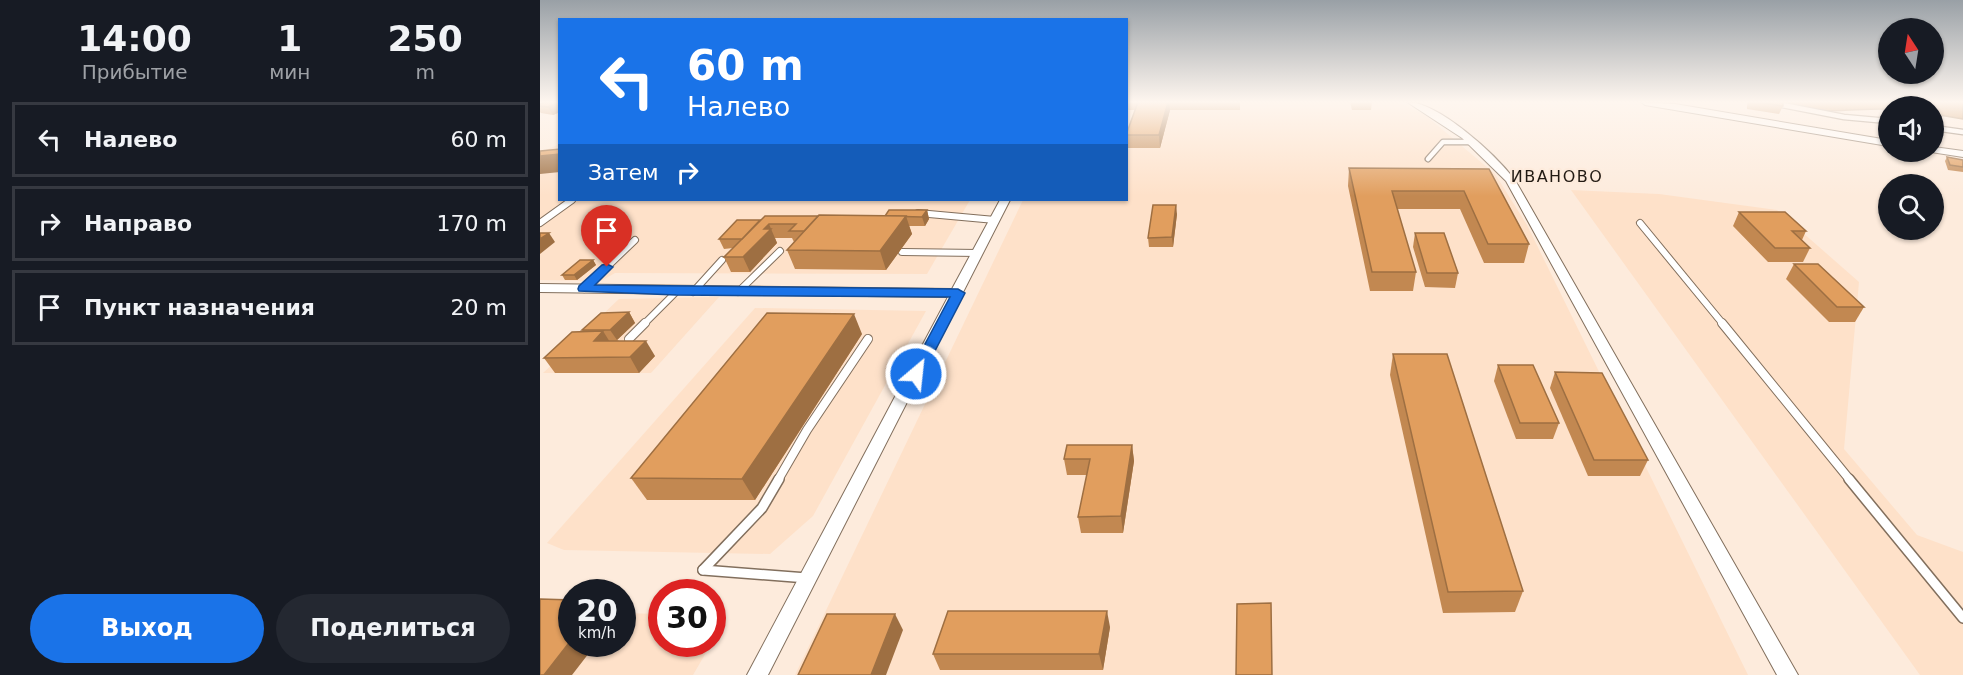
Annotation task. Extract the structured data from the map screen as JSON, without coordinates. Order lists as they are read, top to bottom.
{
  "districts": ["ИВАНОВО"],
  "north": "top",
  "page": {
    "eta": [
      "14:00",
      "Прибытие",
      "1",
      "мин",
      "250",
      "m"
    ],
    "turn": ["60 m", "Налево"],
    "list": [
      {
        "name": "Налево",
        "value": "60 m"
      },
      {
        "name": "Направо",
        "value": "170 m"
      },
      {
        "name": "Пункт назначения",
        "value": "20 m"
      }
    ],
    "then": "Затем",
    "speed": "20 km/h",
    "limit": "30",
    "buttons": ["Выход", "Поделиться"]
  }
}
